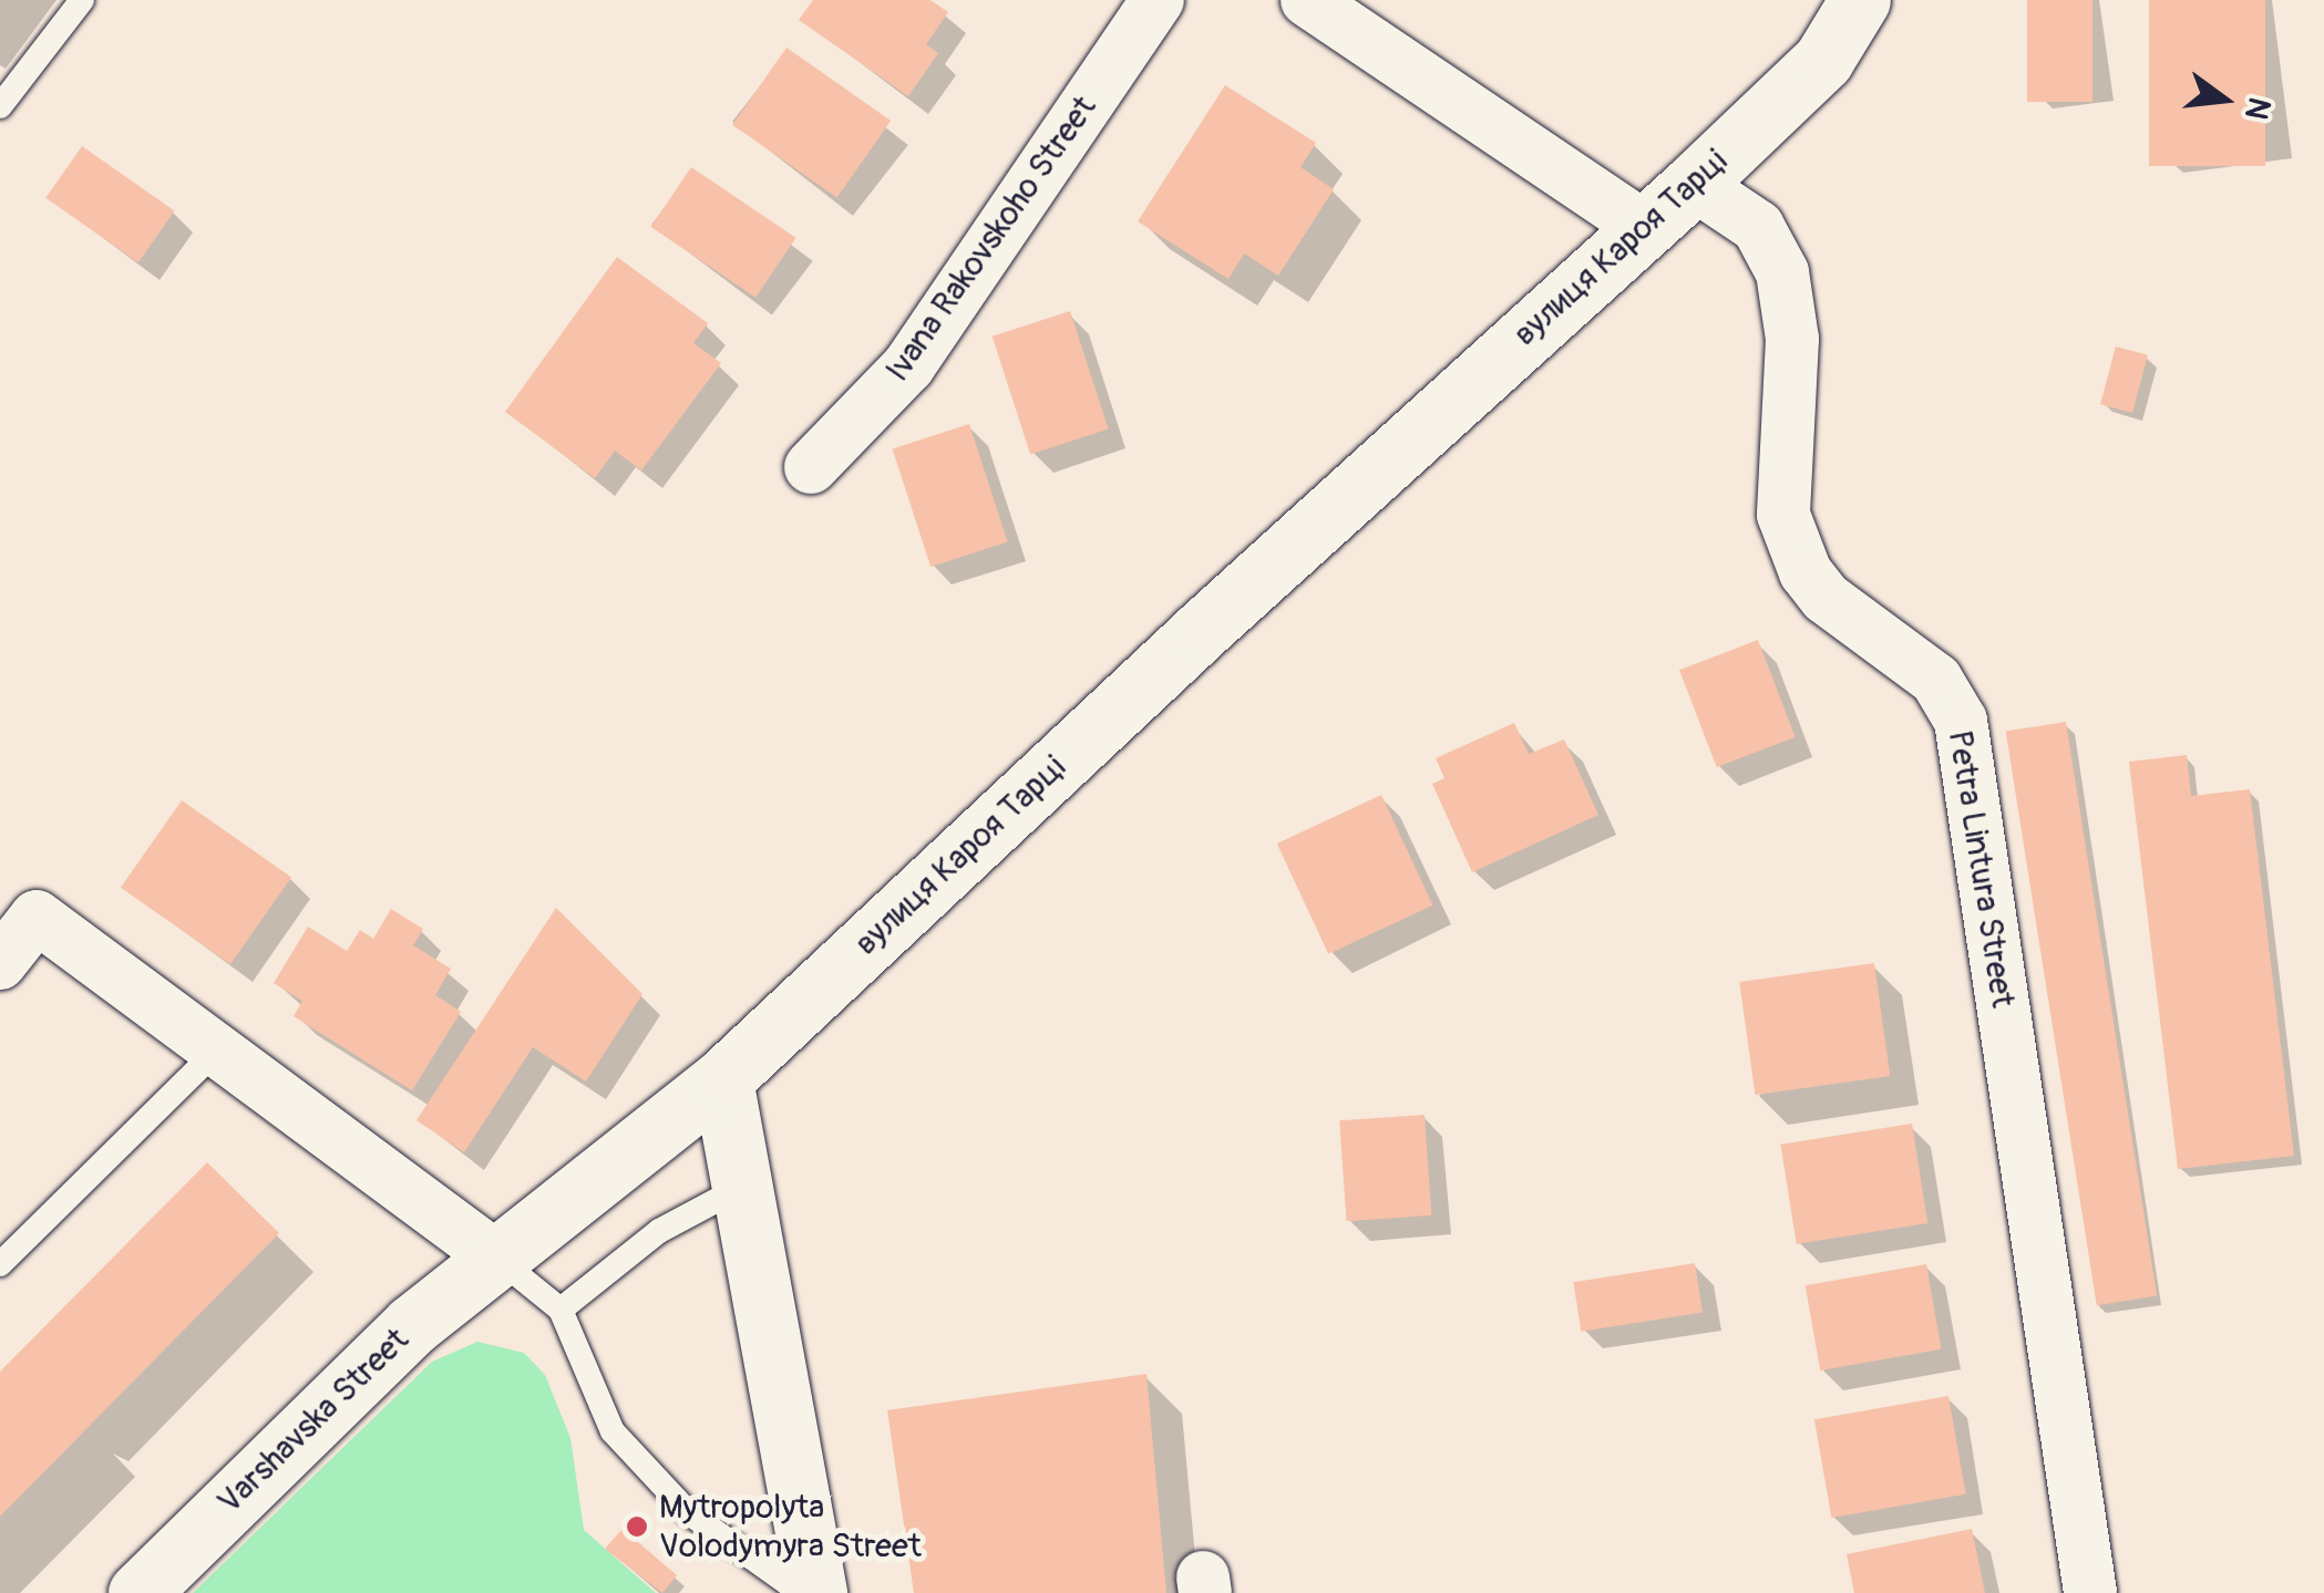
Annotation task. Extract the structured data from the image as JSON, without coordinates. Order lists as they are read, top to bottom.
{
  "streets": {
    "street": [
      "Ivana Rakovskoho Street",
      "вулиця Кароя Тарці",
      "Petra Lintura Street",
      "Varshavska Street"
    ]
  },
  "crossings": [
    ["вулиця Кароя Тарці", "Petra Lintura Street"],
    ["вулиця Кароя Тарці", "Varshavska Street"]
  ],
  "places": ["Mytropolyta Volodymyra Street"],
  "north": "right"
}
